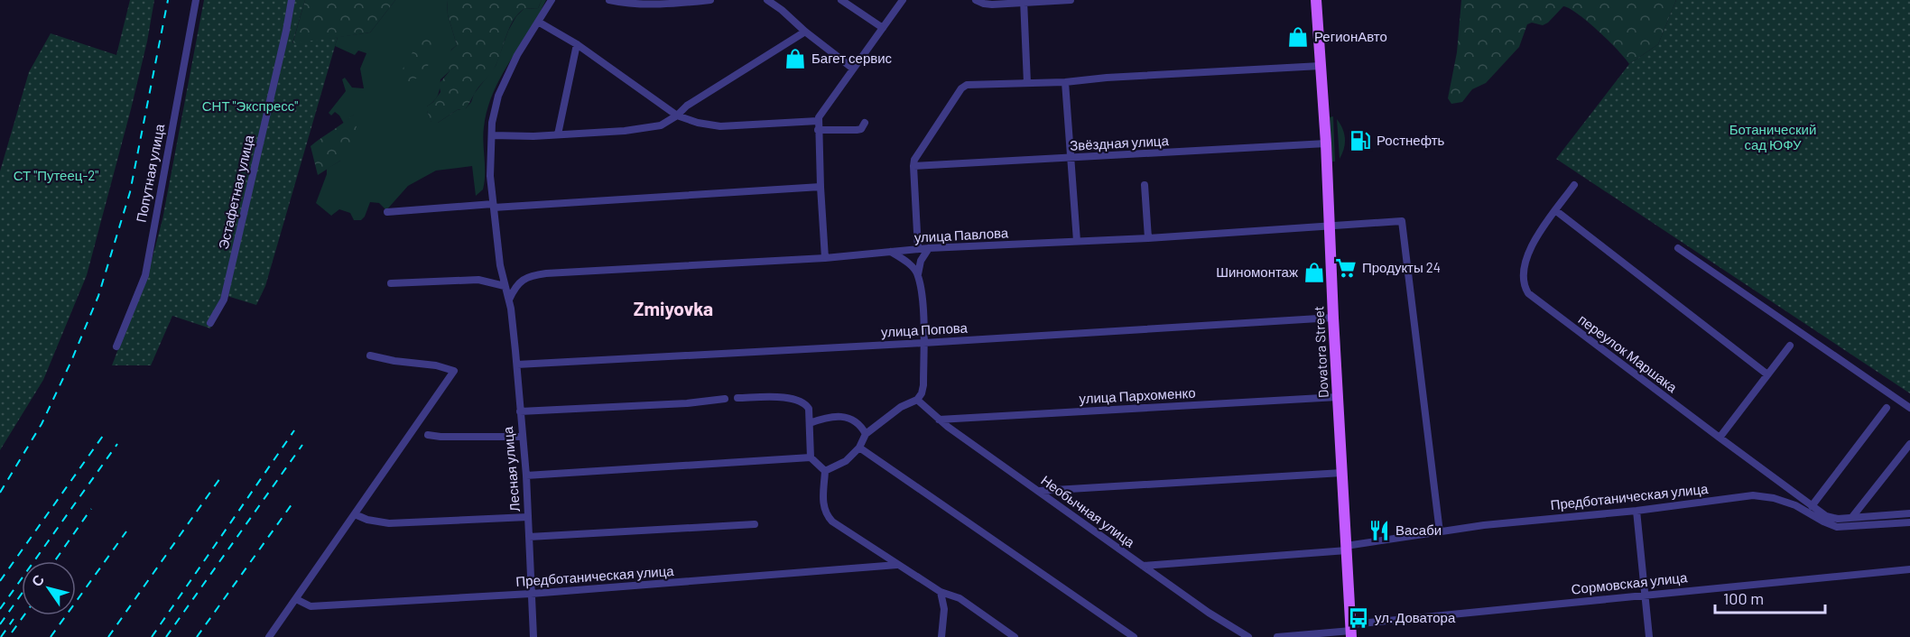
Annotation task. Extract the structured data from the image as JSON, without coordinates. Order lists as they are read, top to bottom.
{
  "streets": {
    "main road": ["Dovatora Street"],
    "street": [
      "Звёздная улица",
      "Попутная улица",
      "Эстафетная улица",
      "улица Павлова",
      "улица Попова",
      "переулок Маршака",
      "улица Пархоменко",
      "Лесная улица",
      "Предботаническая улица",
      "Необычная улица",
      "Сормовская улица"
    ]
  },
  "crossings": [
    ["Звёздная улица", "Dovatora Street"],
    ["улица Павлова", "Dovatora Street"],
    ["улица Павлова", "Лесная улица"],
    ["улица Павлова", "Предботаническая улица"],
    ["улица Попова", "Dovatora Street"],
    ["улица Попова", "Лесная улица"],
    ["Dovatora Street", "улица Пархоменко"],
    ["Dovatora Street", "Предботаническая улица"],
    ["Dovatora Street", "Сормовская улица"],
    ["улица Пархоменко", "Необычная улица"],
    ["Лесная улица", "Предботаническая улица"],
    ["Предботаническая улица", "Необычная улица"]
  ],
  "districts": ["Zmiyovka"],
  "parks": ["СНТ \"Экспресс\"", "Ботанический сад ЮФУ", "СТ \"Путеец-2\""],
  "places": {
    "shop": ["РегионАвто", "Багет сервис", "Шиномонтаж"],
    "fuel station": ["Ростнефть"],
    "supermarket": ["Продукты 24"],
    "restaurant": ["Васаби"],
    "bus stop": ["ул. Доватора"]
  },
  "scale_bar": "100 m",
  "north": "top left"
}
